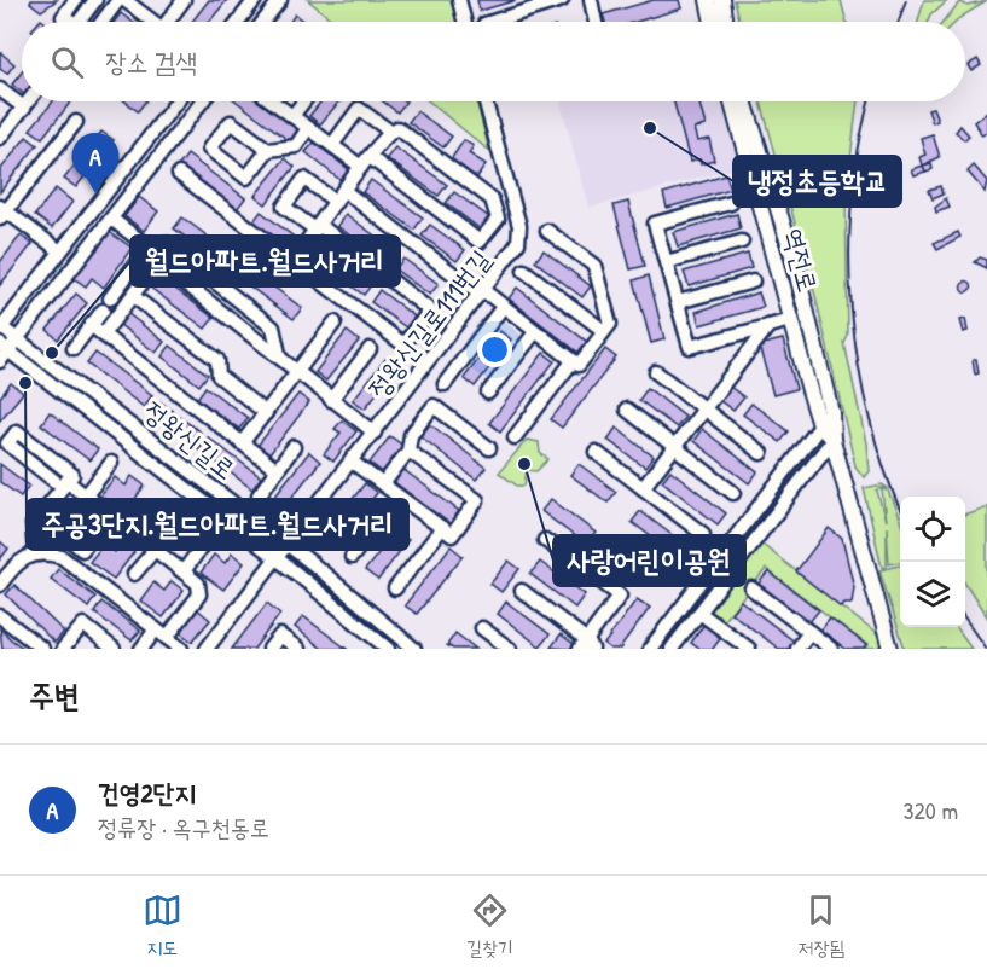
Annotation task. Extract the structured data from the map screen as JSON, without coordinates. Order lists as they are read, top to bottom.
{
  "streets": {
    "main road": ["역전로"],
    "street": ["정왕신길로111번길", "정왕신길로"]
  },
  "crossings": [
    ["정왕신길로111번길", "정왕신길로"]
  ],
  "places": [
    "냉정초등학교",
    "월드아파트.월드사거리",
    "주공3단지.월드아파트.월드사거리",
    "사랑어린이공원"
  ],
  "page": {
    "search": "장소 검색",
    "pins": "A",
    "heading": "주변",
    "list": [
      {
        "mark": "A",
        "name": "건영2단지",
        "note": "정류장 · 옥구천동로",
        "value": "320 m"
      }
    ],
    "nav": ["지도", "길찾기", "저장됨"]
  }
}
